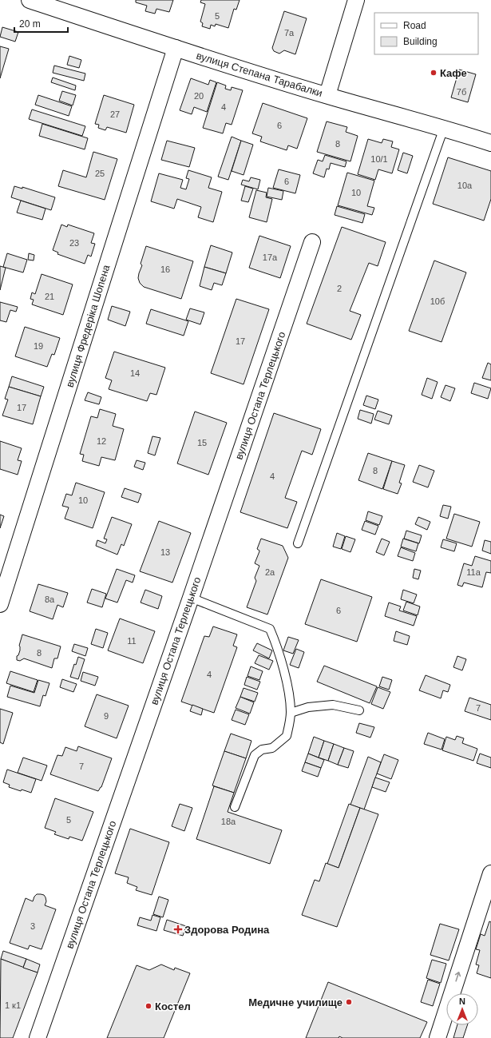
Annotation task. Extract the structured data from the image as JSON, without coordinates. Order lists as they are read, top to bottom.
{
  "streets": {
    "street": ["вулиця Степана Тарабалки", "вулиця Фредеріка Шопена", "вулиця Остапа Терлецького"]
  },
  "crossings": [
    ["вулиця Степана Тарабалки", "вулиця Фредеріка Шопена"]
  ],
  "places": {
    "other": ["Кафе", "Медичне училище", "Костел"],
    "health": ["Здорова Родина"]
  },
  "house_numbers": [
    "5",
    "7а",
    "7б",
    "20",
    "4",
    "27",
    "6",
    "8",
    "10/1",
    "25",
    "6",
    "10а",
    "10",
    "23",
    "17а",
    "16",
    "2",
    "21",
    "10б",
    "17",
    "19",
    "14",
    "17",
    "12",
    "15",
    "8",
    "4",
    "10",
    "13",
    "2а",
    "11а",
    "8а",
    "6",
    "11",
    "8",
    "4",
    "7",
    "9",
    "7",
    "5",
    "18а",
    "3",
    "1 к1"
  ],
  "legend": ["Road", "Building"],
  "scale_bar": "20 m",
  "north": "top"
}
